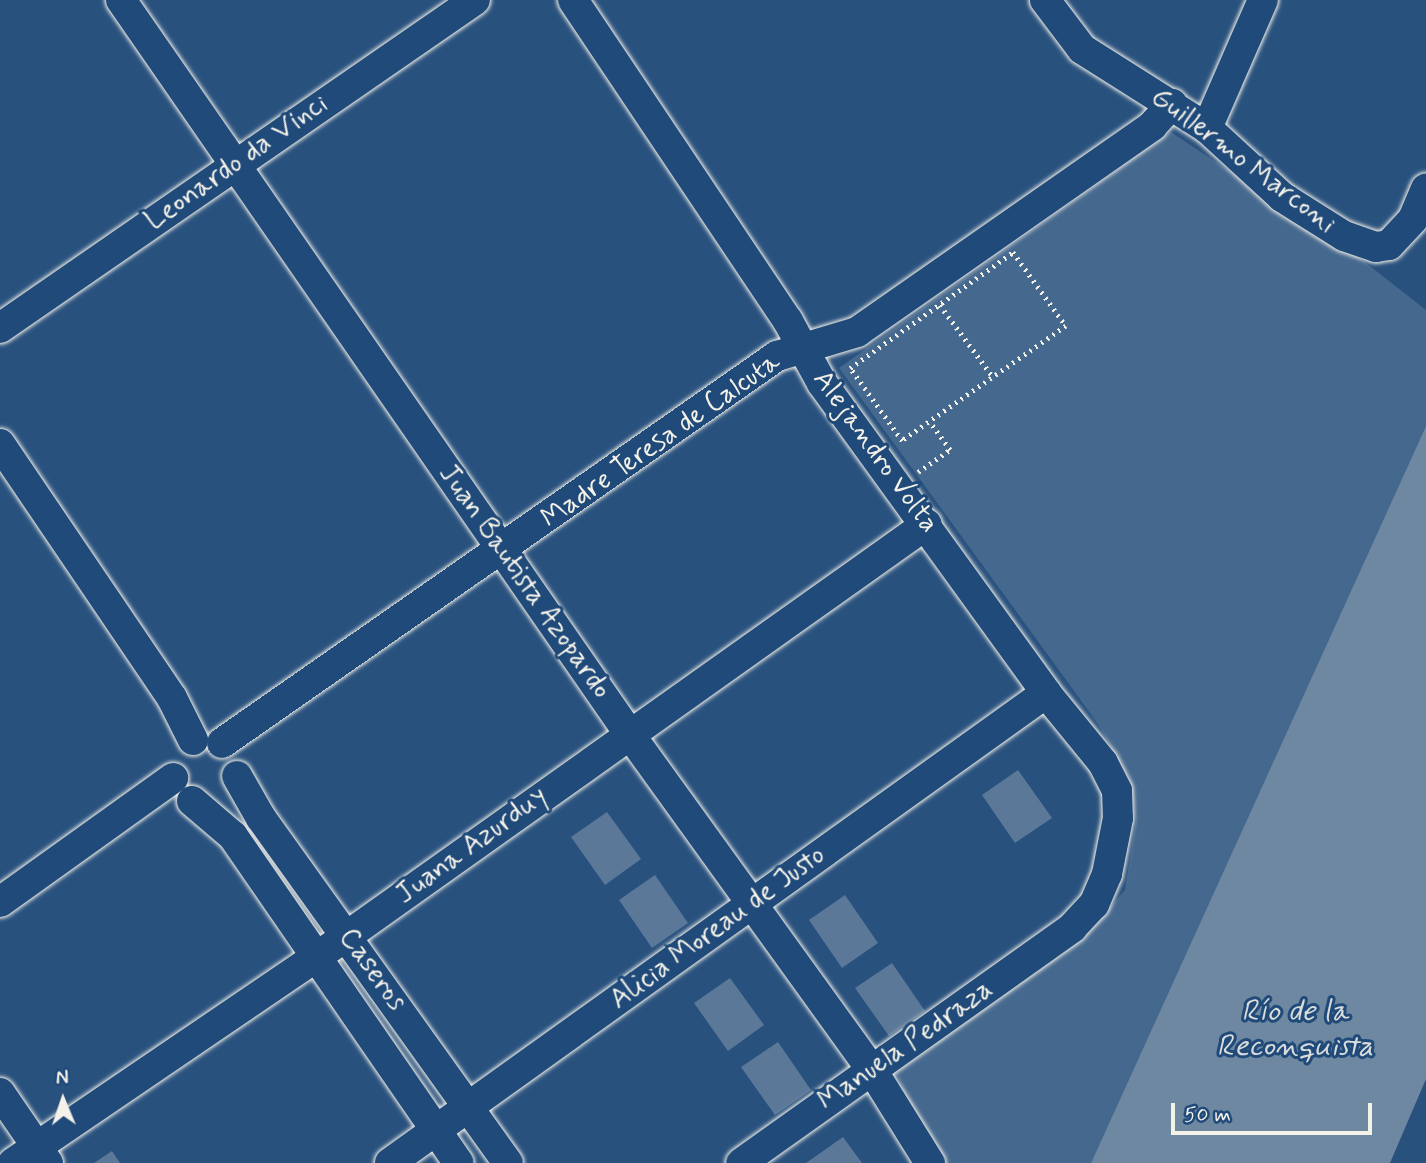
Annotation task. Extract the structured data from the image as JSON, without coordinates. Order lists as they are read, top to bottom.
{
  "streets": {
    "street": [
      "Guillermo Marconi",
      "Leonardo da Vinci",
      "Madre Teresa de Calcuta",
      "Alejandro Volta",
      "Juan Bautista Azopardo",
      "Juana Azurduy",
      "Alicia Moreau de Justo",
      "Caseros",
      "Manuela Pedraza"
    ]
  },
  "crossings": [
    ["Guillermo Marconi", "Madre Teresa de Calcuta"],
    ["Leonardo da Vinci", "Juan Bautista Azopardo"],
    ["Madre Teresa de Calcuta", "Alejandro Volta"],
    ["Madre Teresa de Calcuta", "Juan Bautista Azopardo"],
    ["Madre Teresa de Calcuta", "Caseros"],
    ["Alejandro Volta", "Juana Azurduy"],
    ["Alejandro Volta", "Alicia Moreau de Justo"],
    ["Alejandro Volta", "Manuela Pedraza"],
    ["Juan Bautista Azopardo", "Juana Azurduy"],
    ["Juan Bautista Azopardo", "Alicia Moreau de Justo"],
    ["Juan Bautista Azopardo", "Manuela Pedraza"],
    ["Juana Azurduy", "Caseros"],
    ["Alicia Moreau de Justo", "Caseros"]
  ],
  "water": ["Río de la Reconquista"],
  "scale_bar": "50 m",
  "north": "top"
}
